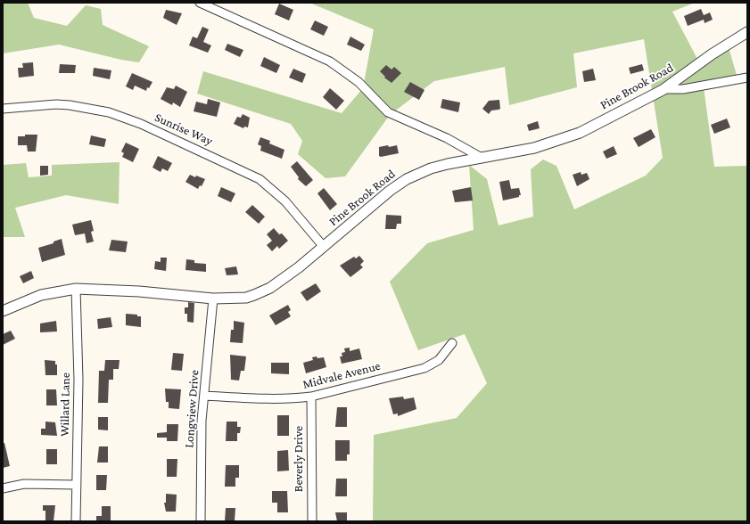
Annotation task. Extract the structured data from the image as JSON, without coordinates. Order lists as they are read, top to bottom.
{
  "streets": {
    "street": [
      "Pine Brook Road",
      "Sunrise Way",
      "Midvale Avenue",
      "Willard Lane",
      "Longview Drive",
      "Beverly Drive"
    ]
  },
  "crossings": [
    ["Pine Brook Road", "Sunrise Way"],
    ["Pine Brook Road", "Willard Lane"],
    ["Pine Brook Road", "Longview Drive"],
    ["Midvale Avenue", "Longview Drive"],
    ["Midvale Avenue", "Beverly Drive"]
  ]
}
